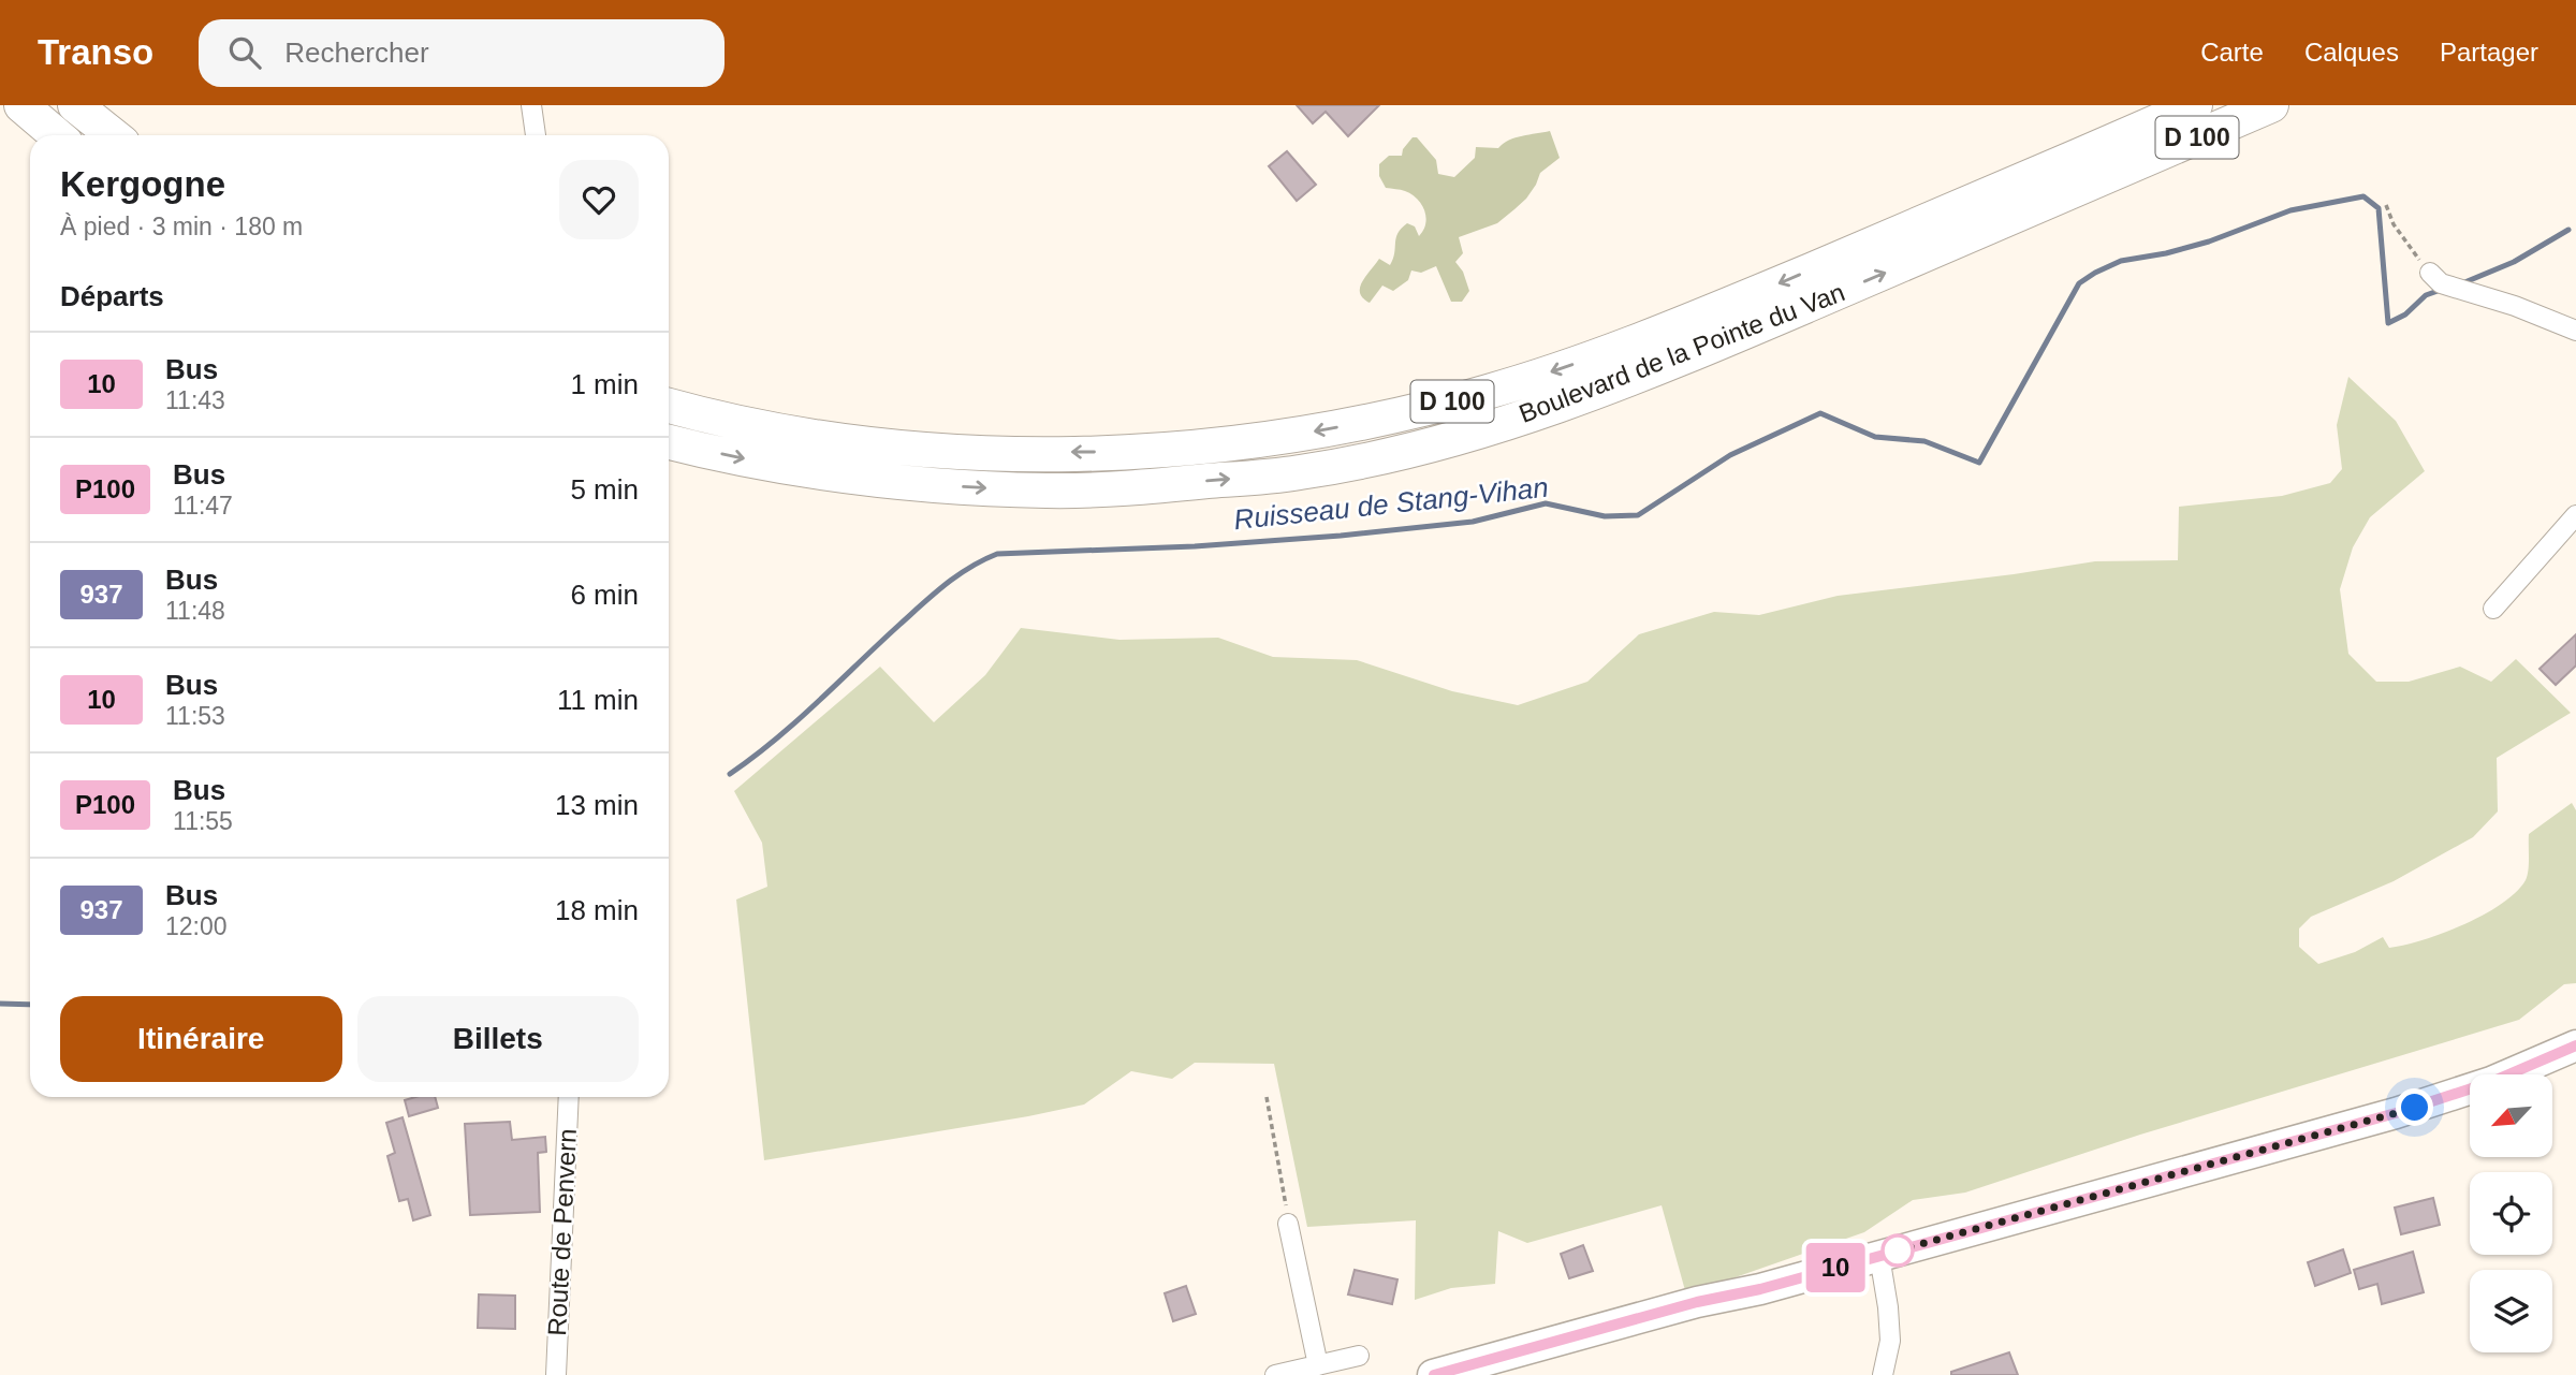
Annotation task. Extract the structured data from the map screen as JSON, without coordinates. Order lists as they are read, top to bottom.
{
  "streets": {
    "highway": ["D 100", "Boulevard de la Pointe du Van"],
    "street": ["Route de Penvern"]
  },
  "crossings": [
    ["D 100", "Boulevard de la Pointe du Van"]
  ],
  "water": ["Ruisseau de Stang-Vihan"],
  "lines": ["bus line 10"],
  "north": "bottom left",
  "page": {
    "header": "Transo",
    "search": "Rechercher",
    "nav": ["Carte", "Calques", "Partager"],
    "on_map": "10",
    "heading": [
      ["Kergogne", "À pied · 3 min · 180 m"],
      "Départs"
    ],
    "list": [
      {
        "mark": "10",
        "name": "Bus",
        "note": "11:43",
        "value": "1 min"
      },
      {
        "mark": "P100",
        "name": "Bus",
        "note": "11:47",
        "value": "5 min"
      },
      {
        "mark": "937",
        "name": "Bus",
        "note": "11:48",
        "value": "6 min"
      },
      {
        "mark": "10",
        "name": "Bus",
        "note": "11:53",
        "value": "11 min"
      },
      {
        "mark": "P100",
        "name": "Bus",
        "note": "11:55",
        "value": "13 min"
      },
      {
        "mark": "937",
        "name": "Bus",
        "note": "12:00",
        "value": "18 min"
      }
    ],
    "buttons": ["Itinéraire", "Billets"]
  }
}
